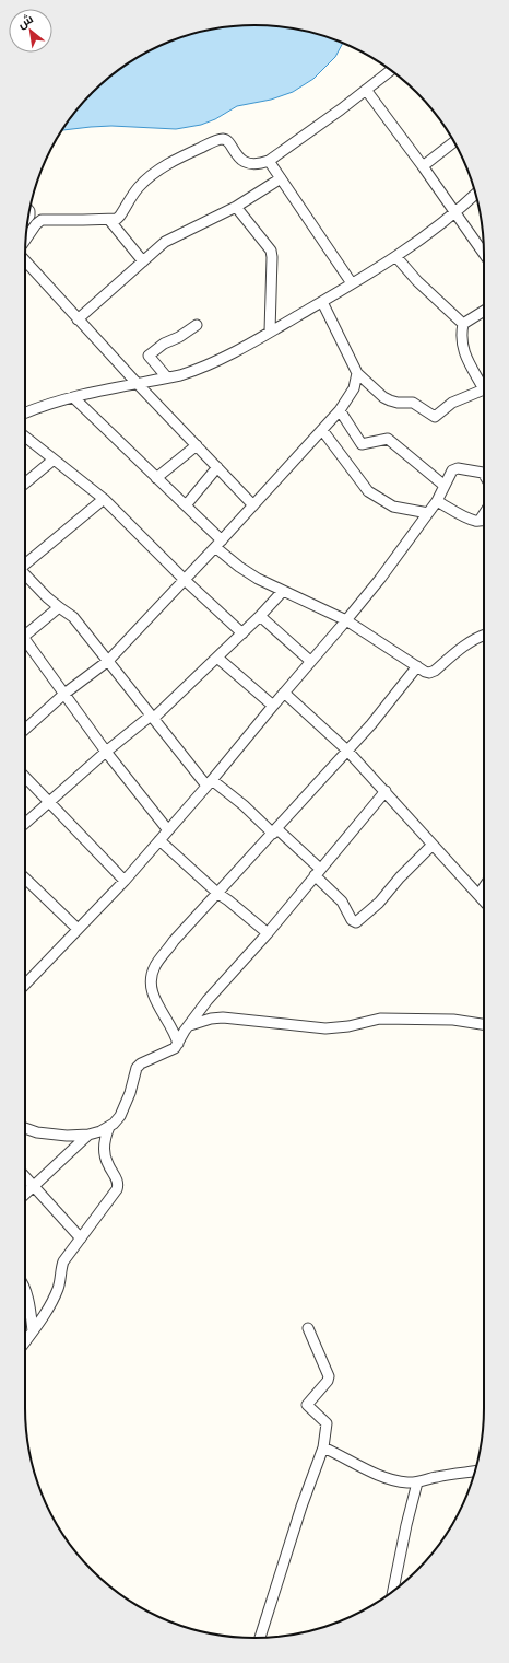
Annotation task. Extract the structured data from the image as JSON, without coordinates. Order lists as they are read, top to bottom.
{
  "north": "top left"
}
